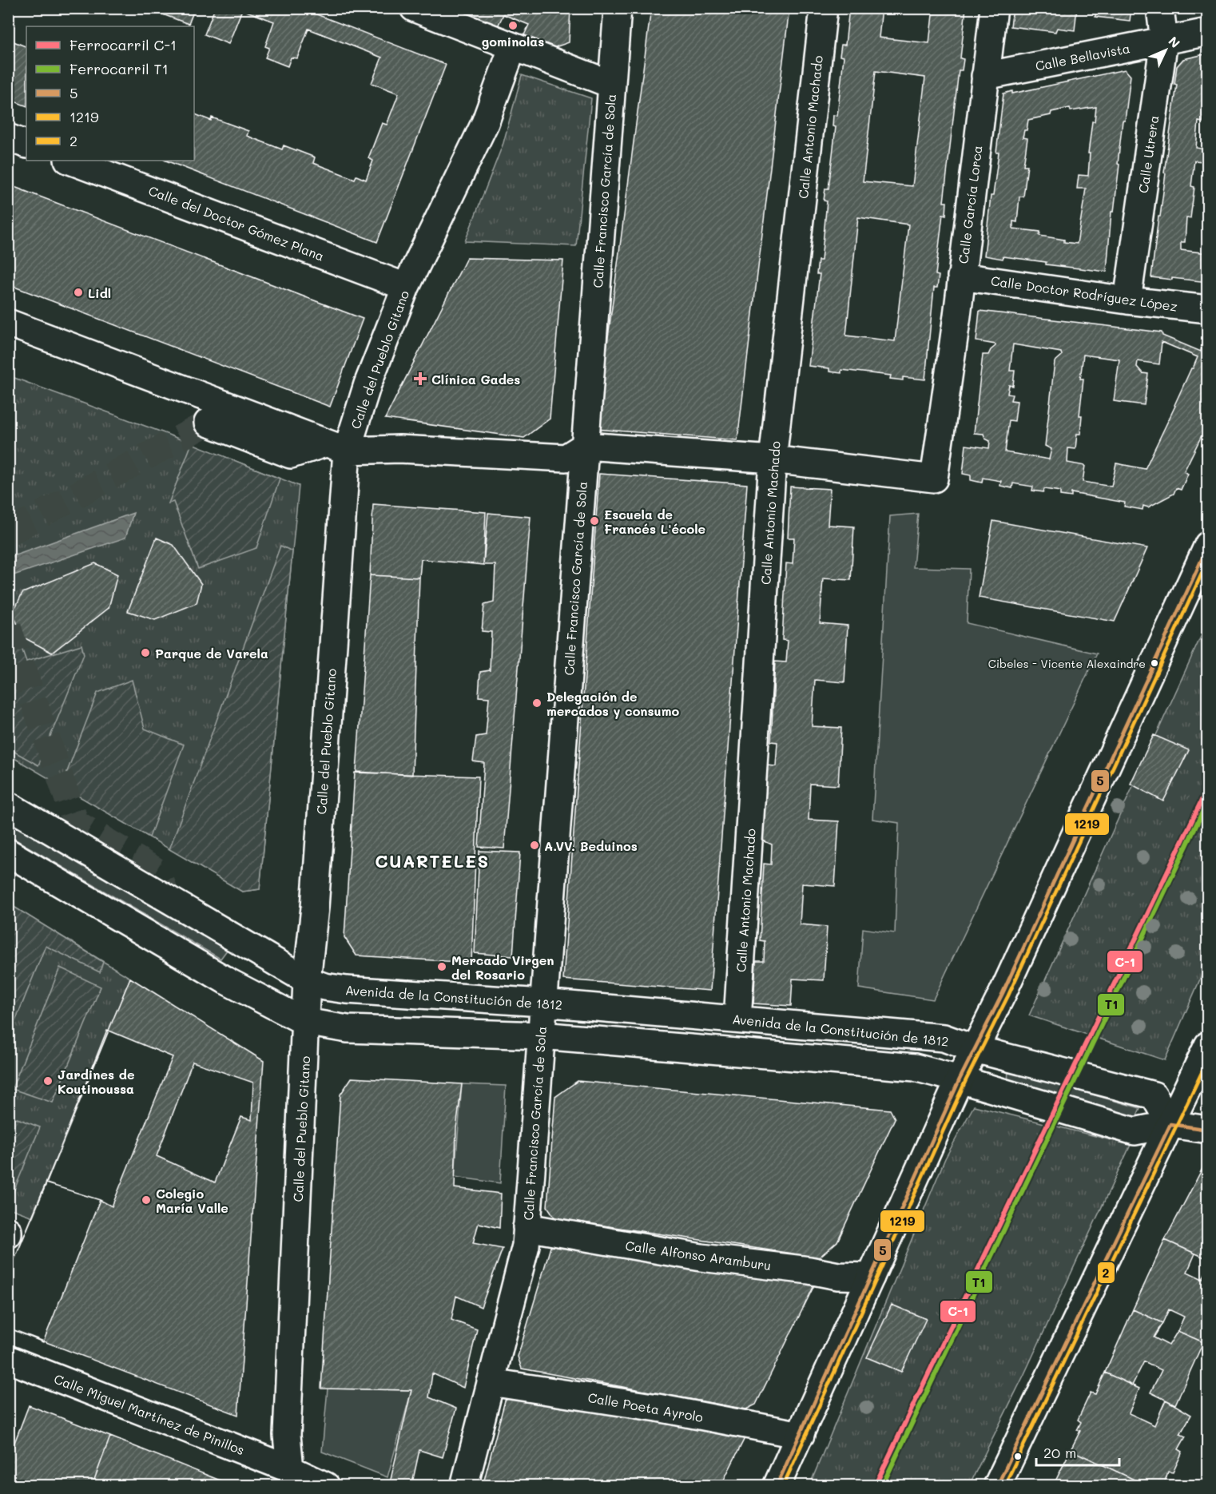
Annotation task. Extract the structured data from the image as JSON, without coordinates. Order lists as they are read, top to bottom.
{
  "streets": {
    "street": [
      "Calle Bellavista",
      "Calle Antonio Machado",
      "Calle Utrera",
      "Calle Francisco García de Sola",
      "Calle García Lorca",
      "Calle del Doctor Gómez Plana",
      "Calle Doctor Rodríguez López",
      "Calle del Pueblo Gitano",
      "Avenida de la Constitución de 1812",
      "Calle Alfonso Aramburu",
      "Calle Poeta Ayrolo",
      "Calle Miguel Martínez de Pinillos"
    ]
  },
  "crossings": [
    ["Calle Bellavista", "Calle Utrera"],
    ["Calle Bellavista", "Calle García Lorca"],
    ["Calle Antonio Machado", "Calle García Lorca"],
    ["Calle Antonio Machado", "Avenida de la Constitución de 1812"],
    ["Calle Utrera", "Calle Doctor Rodríguez López"],
    ["Calle Francisco García de Sola", "Avenida de la Constitución de 1812"],
    ["Calle Francisco García de Sola", "Calle Alfonso Aramburu"],
    ["Calle Francisco García de Sola", "Calle Poeta Ayrolo"],
    ["Calle García Lorca", "Calle Doctor Rodríguez López"],
    ["Calle del Doctor Gómez Plana", "Calle del Pueblo Gitano"],
    ["Calle del Pueblo Gitano", "Avenida de la Constitución de 1812"],
    ["Calle del Pueblo Gitano", "Calle Miguel Martínez de Pinillos"]
  ],
  "districts": ["CUARTELES"],
  "places": {
    "other": [
      "gominolas",
      "Lidl",
      "Escuela de Francés L'école",
      "Parque de Varela",
      "Cibeles - Vicente Alexaindre",
      "Delegación de mercados y consumo",
      "A.VV. Beduinos",
      "Mercado Virgen del Rosario",
      "Jardines de Koutinoussa",
      "Colegio María Valle"
    ],
    "health": ["Clínica Gades"]
  },
  "lines": [
    "transit line 5",
    "transit line 1219",
    "rail line C-1",
    "rail line T1",
    "transit line 2"
  ],
  "legend": [
    "Ferrocarril C-1",
    "Ferrocarril T1",
    "5",
    "1219",
    "2"
  ],
  "scale_bar": "20 m",
  "north": "top right"
}
